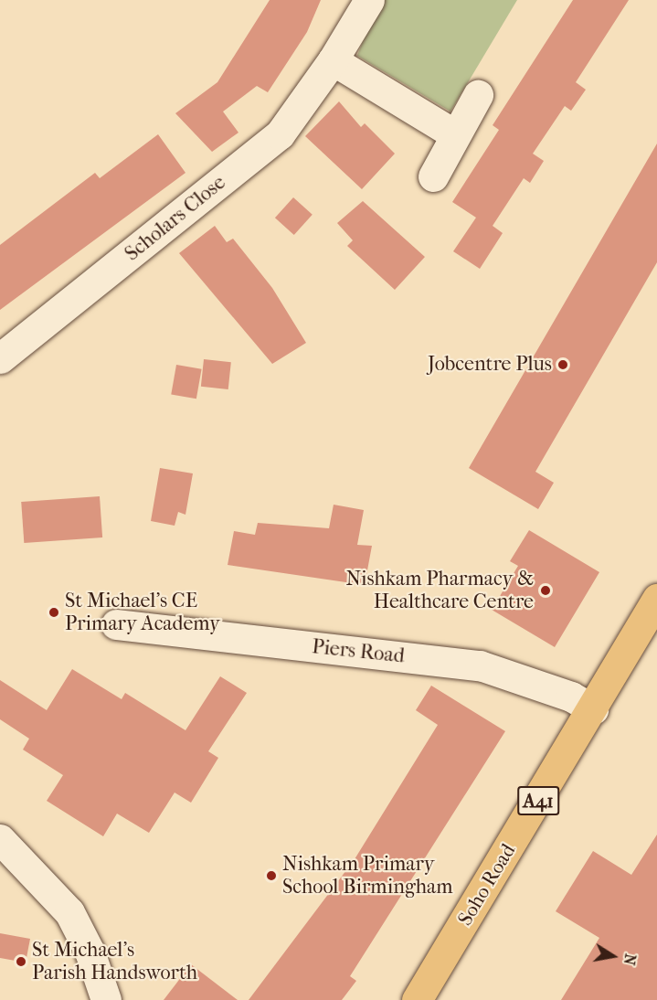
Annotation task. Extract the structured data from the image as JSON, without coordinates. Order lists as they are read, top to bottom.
{
  "streets": {
    "highway": ["A41", "Soho Road"],
    "street": ["Scholars Close", "Piers Road"]
  },
  "crossings": [
    ["Piers Road", "Soho Road"]
  ],
  "places": [
    "Jobcentre Plus",
    "Nishkam Pharmacy & Healthcare Centre",
    "St Michael's CE Primary Academy",
    "Nishkam Primary School Birmingham",
    "St Michael's Parish Handsworth"
  ],
  "north": "right"
}
